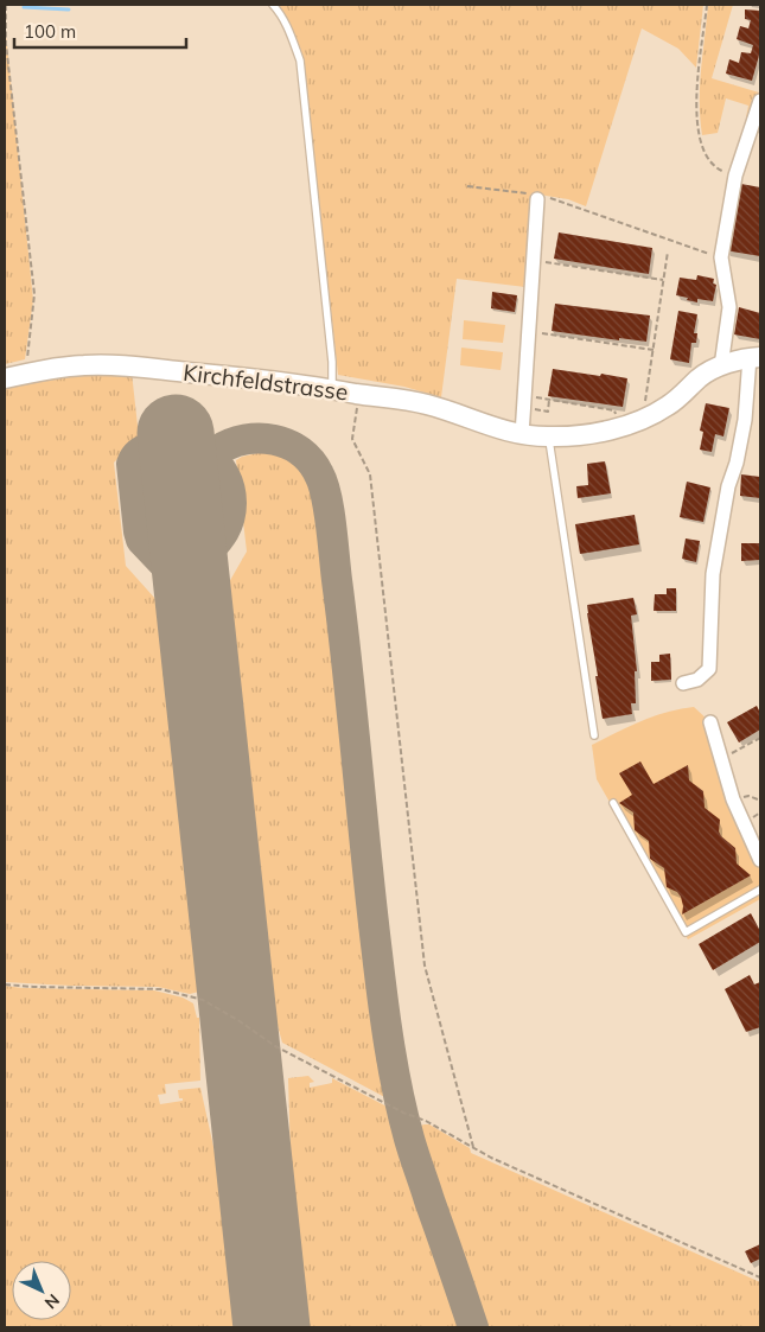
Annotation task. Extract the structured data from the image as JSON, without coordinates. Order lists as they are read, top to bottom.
{
  "streets": {
    "street": ["Kirchfeldstrasse"]
  },
  "scale_bar": "100 m",
  "north": "bottom right"
}
